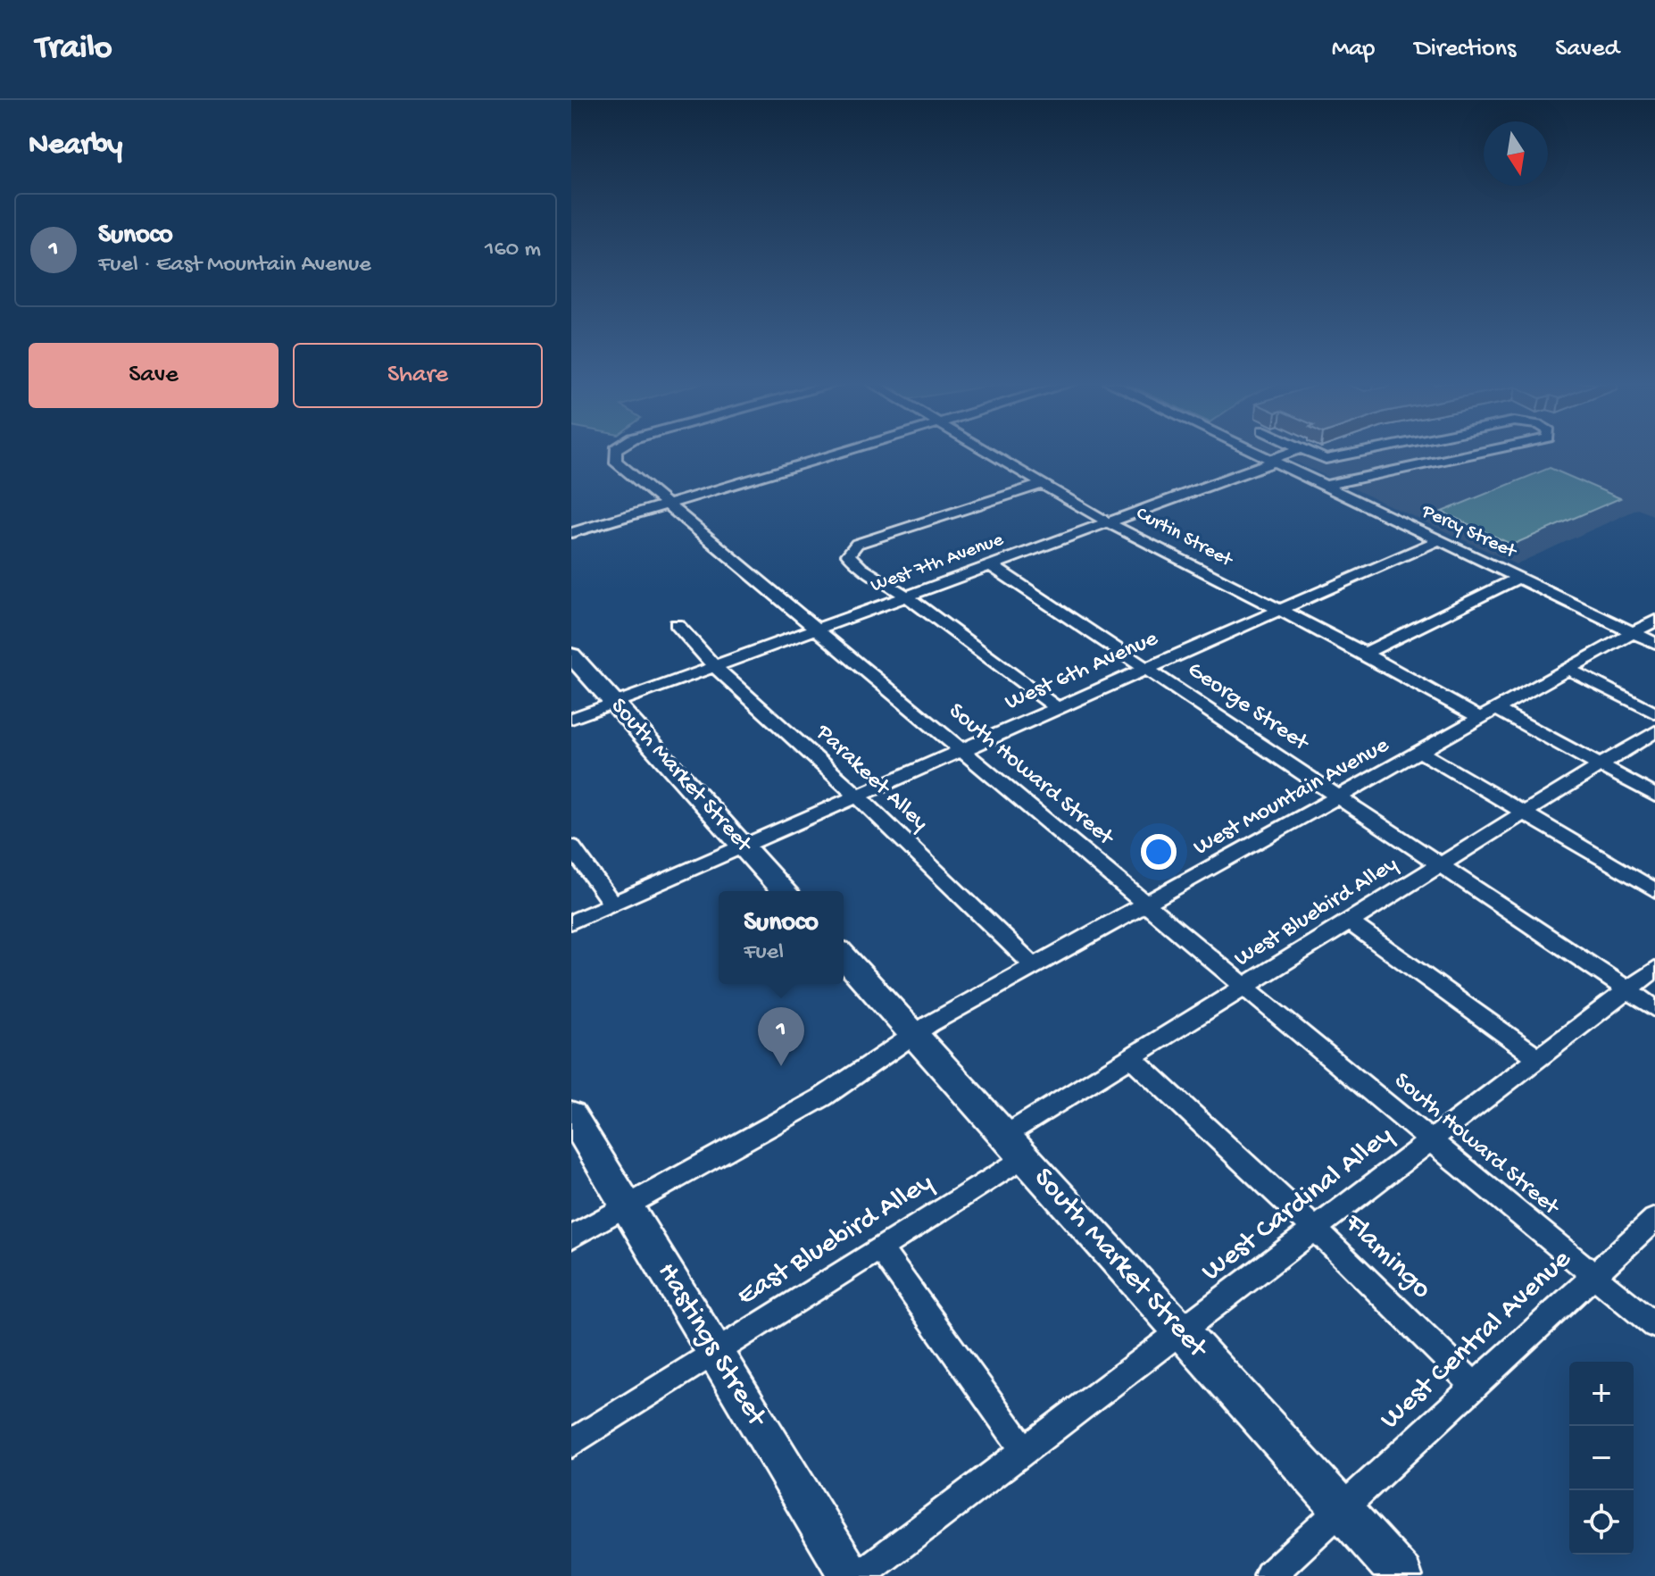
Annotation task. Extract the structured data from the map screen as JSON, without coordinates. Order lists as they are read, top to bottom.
{
  "streets": {
    "highway": ["South Market Street", "Hastings Street"],
    "street": [
      "Percy Street",
      "Curtin Street",
      "West 7th Avenue",
      "West 6th Avenue",
      "George Street",
      "South Howard Street",
      "Parakeet Alley",
      "West Mountain Avenue",
      "West Bluebird Alley",
      "West Cardinal Alley",
      "East Bluebird Alley",
      "Flamingo",
      "West Central Avenue"
    ]
  },
  "crossings": [
    ["Percy Street", "West 7th Avenue"],
    ["Percy Street", "West 6th Avenue"],
    ["Percy Street", "West Mountain Avenue"],
    ["Curtin Street", "West 7th Avenue"],
    ["Curtin Street", "West 6th Avenue"],
    ["Curtin Street", "West Mountain Avenue"],
    ["Curtin Street", "West Bluebird Alley"],
    ["West 7th Avenue", "George Street"],
    ["West 7th Avenue", "South Howard Street"],
    ["West 7th Avenue", "South Market Street"],
    ["West 7th Avenue", "Parakeet Alley"],
    ["West 6th Avenue", "George Street"],
    ["West 6th Avenue", "South Howard Street"],
    ["West 6th Avenue", "South Market Street"],
    ["West 6th Avenue", "Parakeet Alley"],
    ["George Street", "West Mountain Avenue"],
    ["George Street", "West Bluebird Alley"],
    ["George Street", "West Cardinal Alley"],
    ["South Howard Street", "West Mountain Avenue"],
    ["South Howard Street", "West Bluebird Alley"],
    ["South Howard Street", "West Cardinal Alley"],
    ["South Howard Street", "West Central Avenue"],
    ["South Market Street", "West Mountain Avenue"],
    ["South Market Street", "West Bluebird Alley"],
    ["South Market Street", "West Cardinal Alley"],
    ["South Market Street", "East Bluebird Alley"],
    ["South Market Street", "West Central Avenue"],
    ["Parakeet Alley", "West Mountain Avenue"],
    ["West Mountain Avenue", "Hastings Street"],
    ["West Bluebird Alley", "East Bluebird Alley"],
    ["West Bluebird Alley", "Flamingo"],
    ["West Cardinal Alley", "Flamingo"],
    ["East Bluebird Alley", "Hastings Street"],
    ["Flamingo", "West Central Avenue"]
  ],
  "north": "bottom",
  "page": {
    "header": "Trailo",
    "nav": ["Map", "Directions", "Saved"],
    "heading": "Nearby",
    "list": [
      {
        "mark": "1",
        "name": "Sunoco",
        "note": "Fuel · East Mountain Avenue",
        "value": "160 m"
      }
    ],
    "buttons": ["Save", "Share"],
    "popup": ["Sunoco", "Fuel"],
    "pins": "1",
    "map_buttons": ["+", "−"]
  }
}
